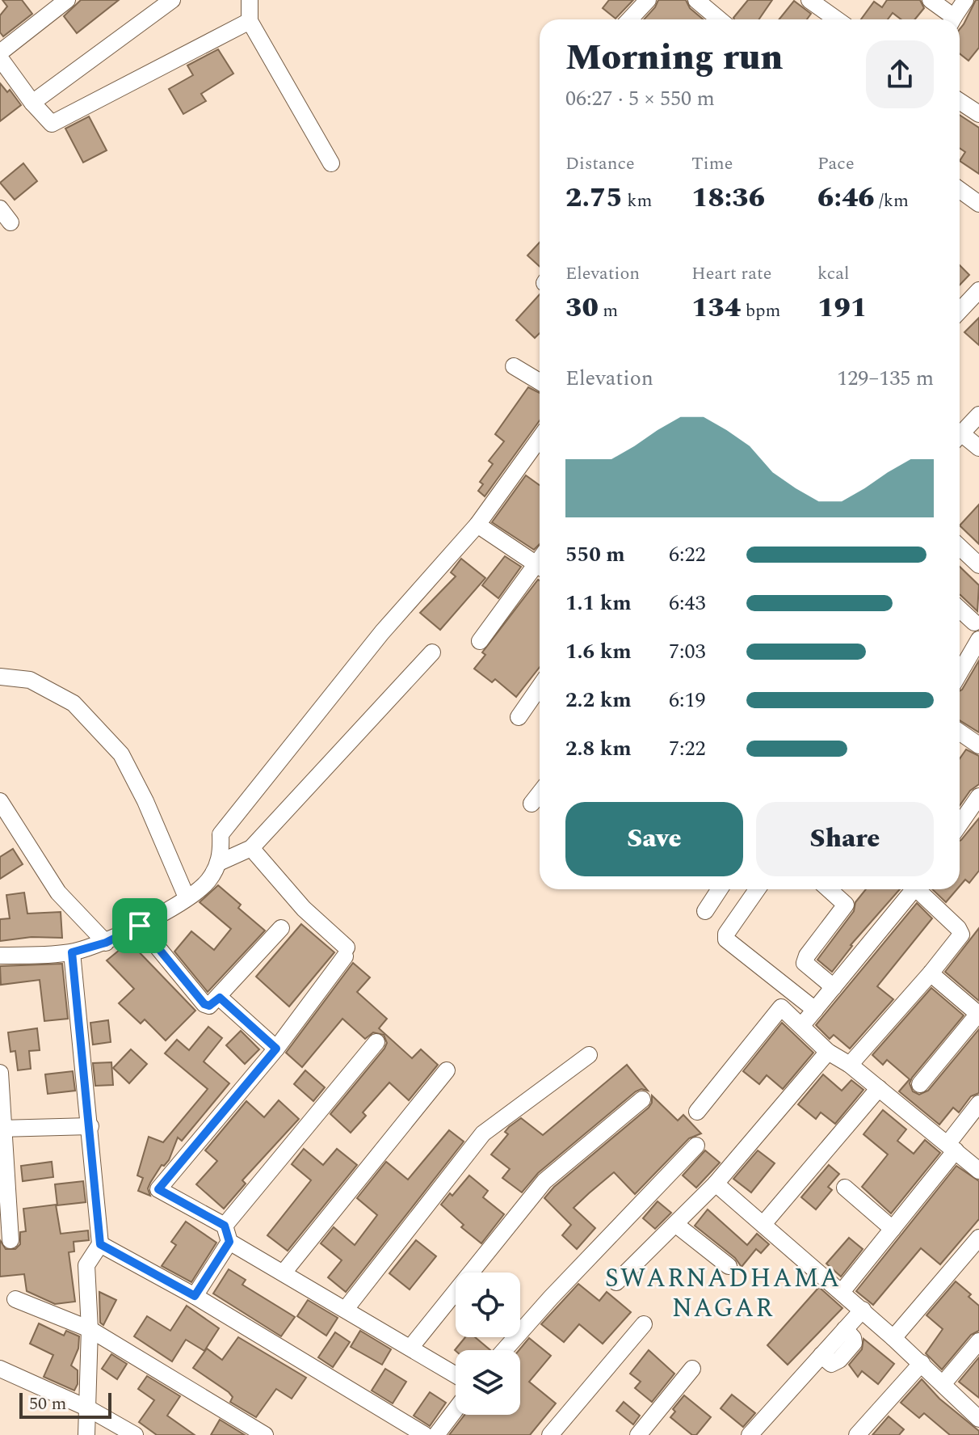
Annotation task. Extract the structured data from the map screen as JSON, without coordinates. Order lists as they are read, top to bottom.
{
  "districts": ["SWARNADHAMA NAGAR"],
  "scale_bar": "50 m",
  "page": {
    "heading": ["Morning run", "06:27 · 5 × 550 m"],
    "stats": [
      ["Distance", "2.75 km"],
      ["Time", "18:36"],
      ["Pace", "6:46 /km"],
      ["Elevation", "30 m"],
      ["Heart rate", "134 bpm"],
      ["kcal", "191"]
    ],
    "chart": ["Elevation", "129–135 m"],
    "list": [
      {
        "name": "550 m",
        "note": "6:22"
      },
      {
        "name": "1.1 km",
        "note": "6:43"
      },
      {
        "name": "1.6 km",
        "note": "7:03"
      },
      {
        "name": "2.2 km",
        "note": "6:19"
      },
      {
        "name": "2.8 km",
        "note": "7:22"
      }
    ],
    "buttons": ["Save", "Share"],
    "scale": "50 m"
  }
}
